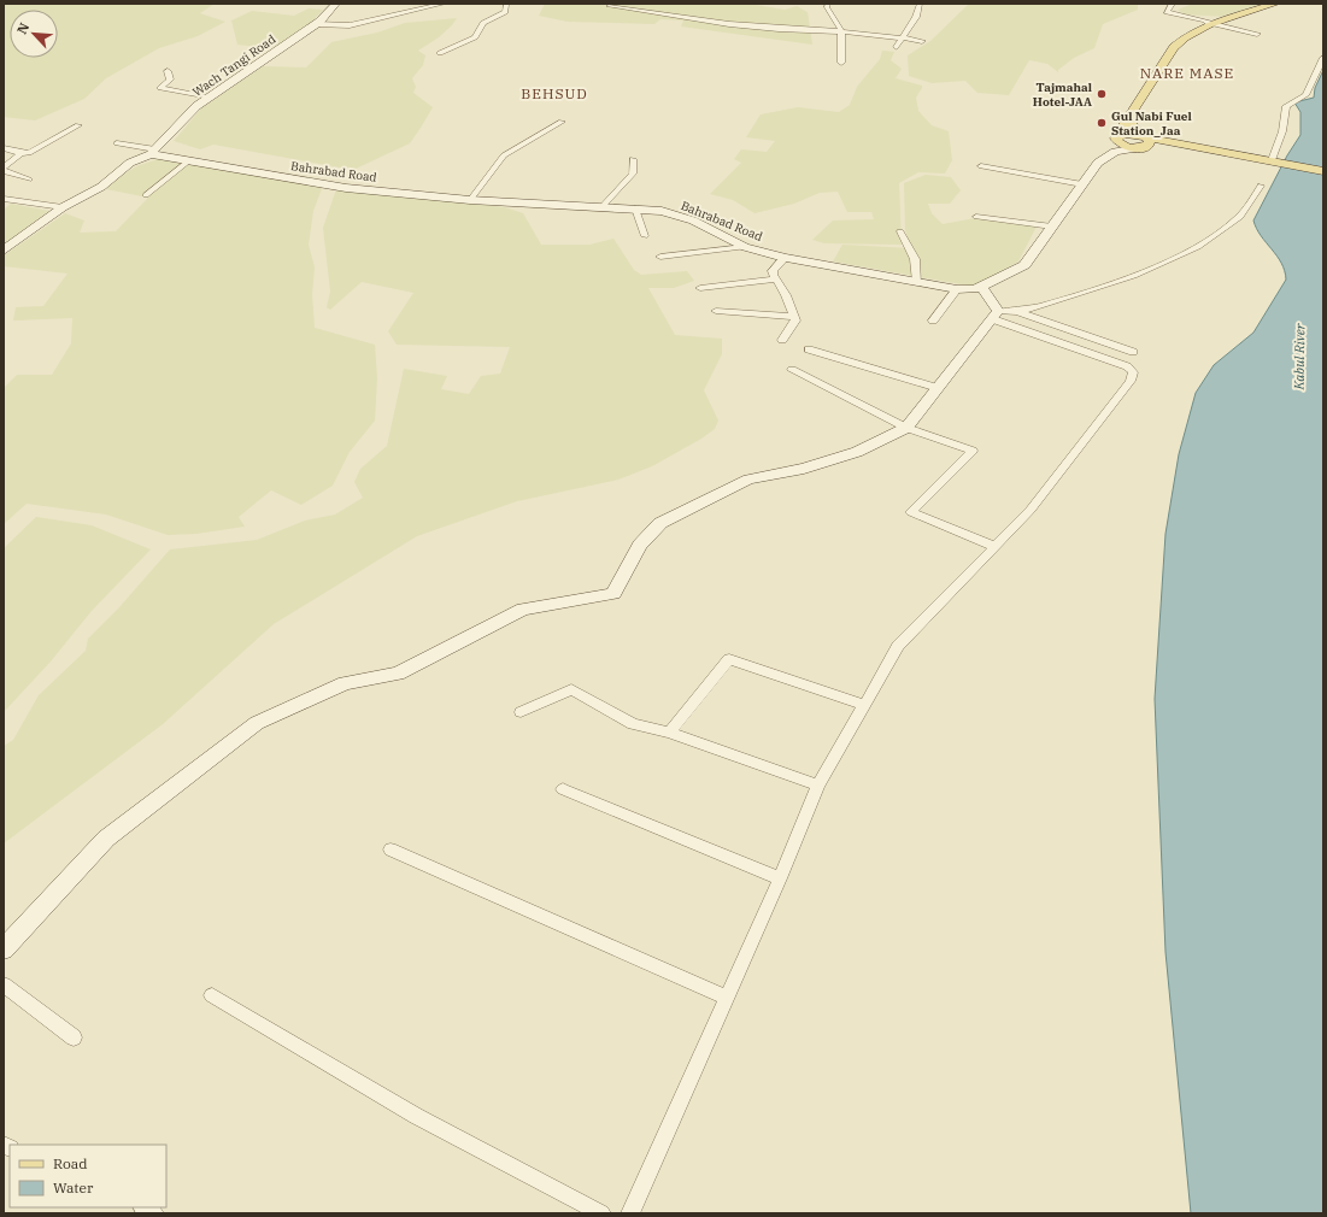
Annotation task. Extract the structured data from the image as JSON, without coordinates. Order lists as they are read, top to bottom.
{
  "streets": {
    "main road": ["Wach Tangi Road", "Bahrabad Road"]
  },
  "crossings": [
    ["Wach Tangi Road", "Bahrabad Road"]
  ],
  "districts": ["NARE MASE", "BEHSUD"],
  "water": ["Kabul River"],
  "places": ["Tajmahal Hotel-JAA", "Gul Nabi Fuel Station_Jaa"],
  "legend": ["Road", "Water"],
  "north": "top left"
}
